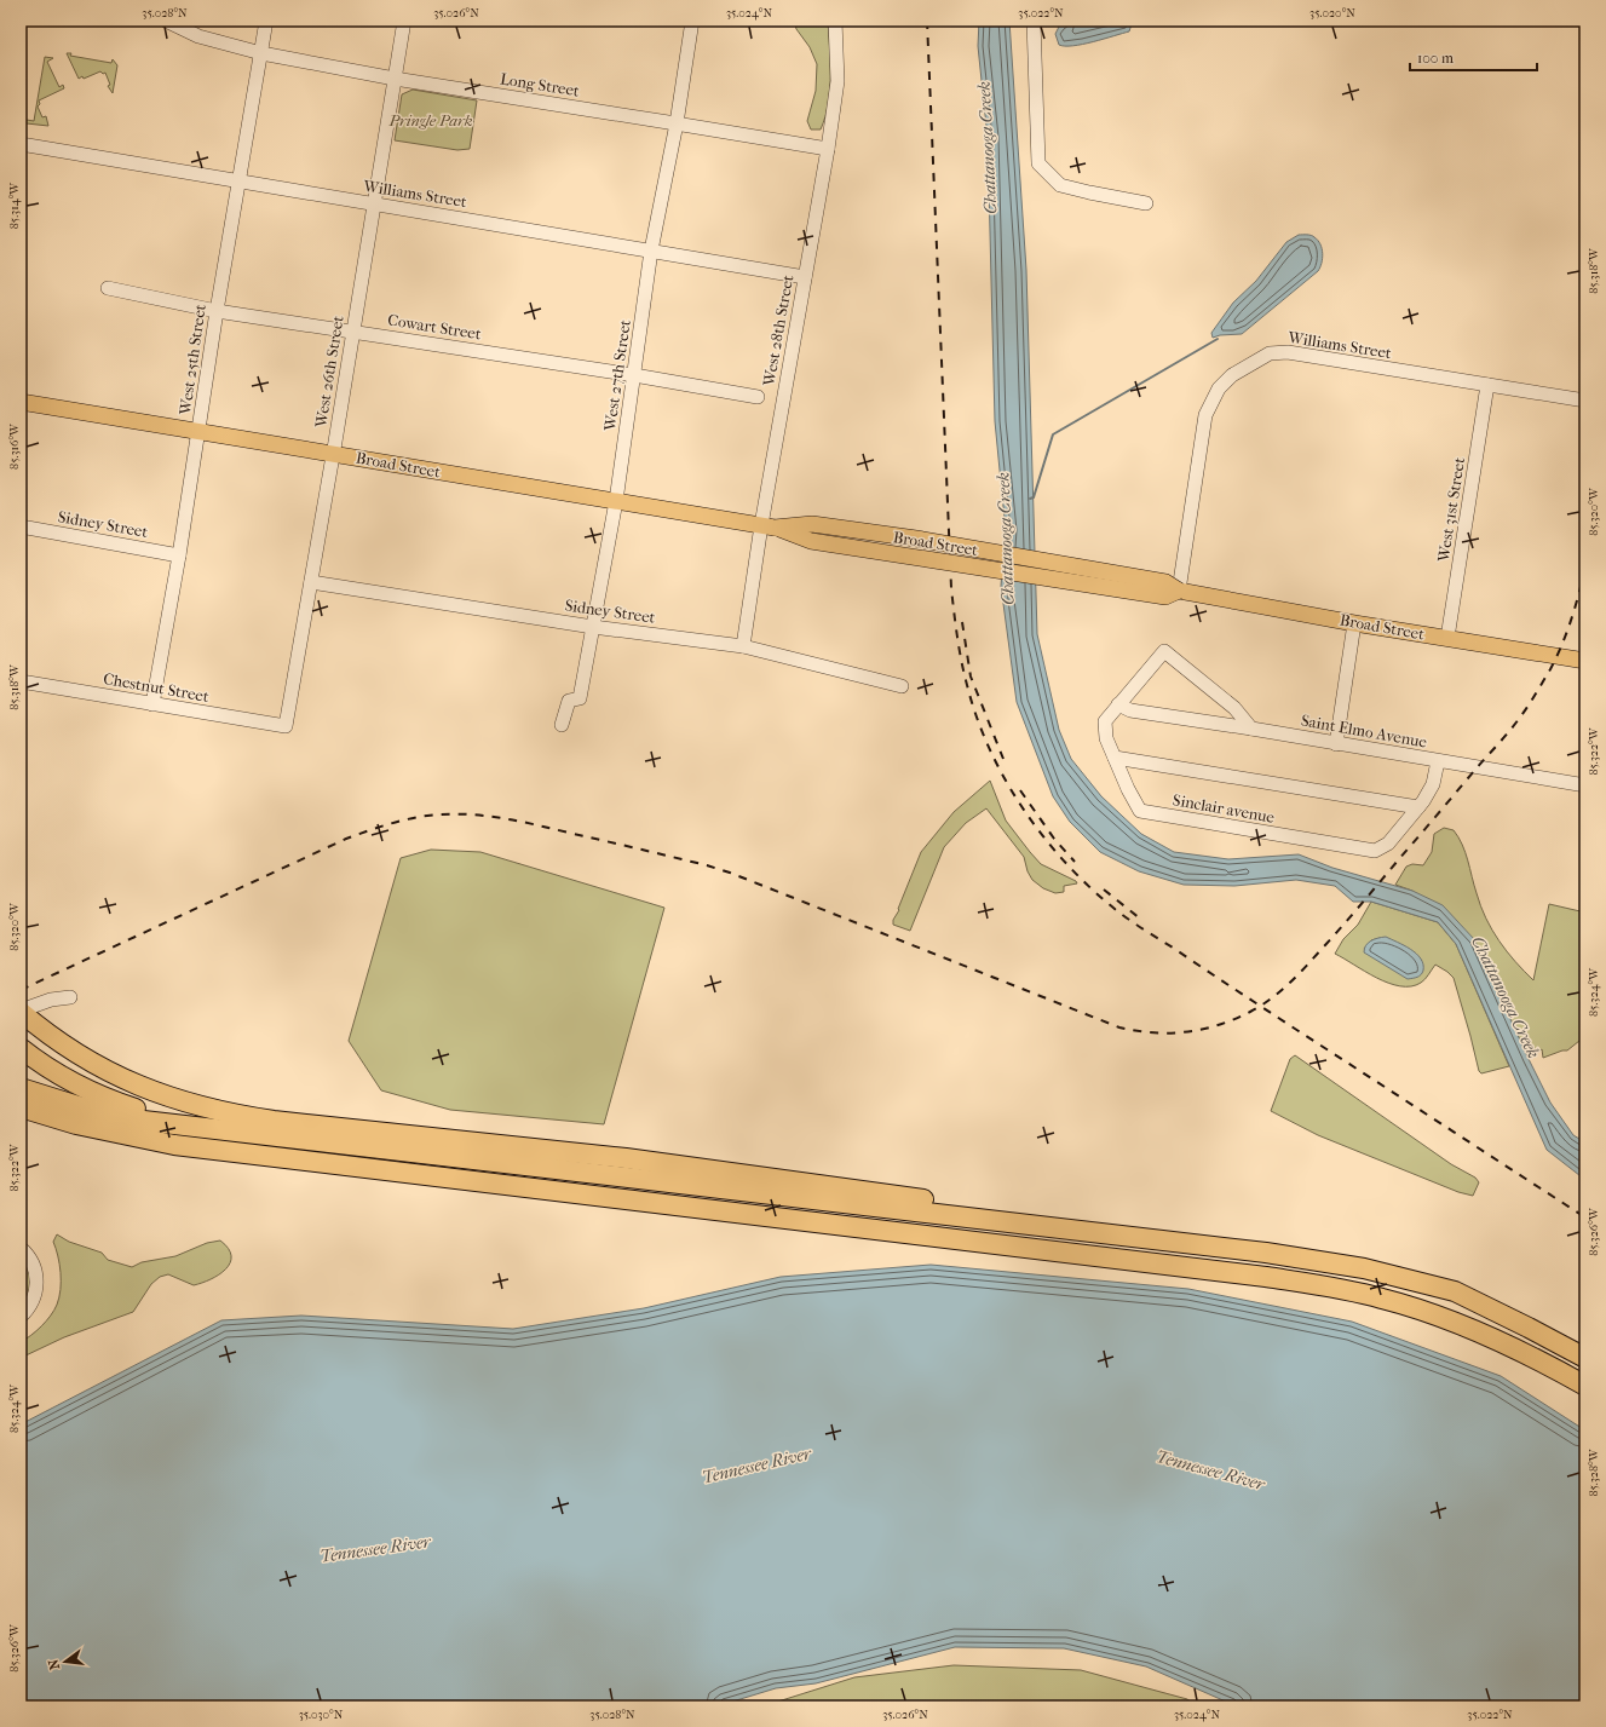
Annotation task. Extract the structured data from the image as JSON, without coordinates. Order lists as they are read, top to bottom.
{
  "streets": {
    "main road": ["Broad Street"],
    "street": [
      "Long Street",
      "Williams Street",
      "Cowart Street",
      "West 28th Street",
      "West 25th Street",
      "West 26th Street",
      "West 27th Street",
      "West 31st Street",
      "Sidney Street",
      "Chestnut Street",
      "Saint Elmo Avenue",
      "Sinclair avenue"
    ]
  },
  "crossings": [
    ["Long Street", "West 28th Street"],
    ["Long Street", "West 25th Street"],
    ["Long Street", "West 26th Street"],
    ["Long Street", "West 27th Street"],
    ["Williams Street", "West 28th Street"],
    ["Williams Street", "West 25th Street"],
    ["Williams Street", "West 26th Street"],
    ["Williams Street", "West 27th Street"],
    ["Williams Street", "Broad Street"],
    ["Williams Street", "West 31st Street"],
    ["Cowart Street", "West 25th Street"],
    ["Cowart Street", "West 26th Street"],
    ["Cowart Street", "West 27th Street"],
    ["West 28th Street", "Broad Street"],
    ["West 28th Street", "Sidney Street"],
    ["West 25th Street", "Broad Street"],
    ["West 25th Street", "Sidney Street"],
    ["West 25th Street", "Chestnut Street"],
    ["West 26th Street", "Broad Street"],
    ["West 26th Street", "Sidney Street"],
    ["West 26th Street", "Chestnut Street"],
    ["West 27th Street", "Broad Street"],
    ["West 27th Street", "Sidney Street"],
    ["Broad Street", "West 31st Street"],
    ["Saint Elmo Avenue", "Sinclair avenue"]
  ],
  "water": ["Chattanooga Creek", "Tennessee River"],
  "parks": ["Pringle Park"],
  "scale_bar": "100 m",
  "north": "left",
  "coordinates": [
    "35.028°N",
    "35.026°N",
    "35.024°N",
    "35.022°N",
    "35.020°N",
    "85.314°W",
    "85.318°W",
    "85.316°W",
    "85.320°W",
    "85.322°W",
    "85.324°W",
    "85.326°W",
    "85.328°W",
    "35.030°N"
  ]
}
